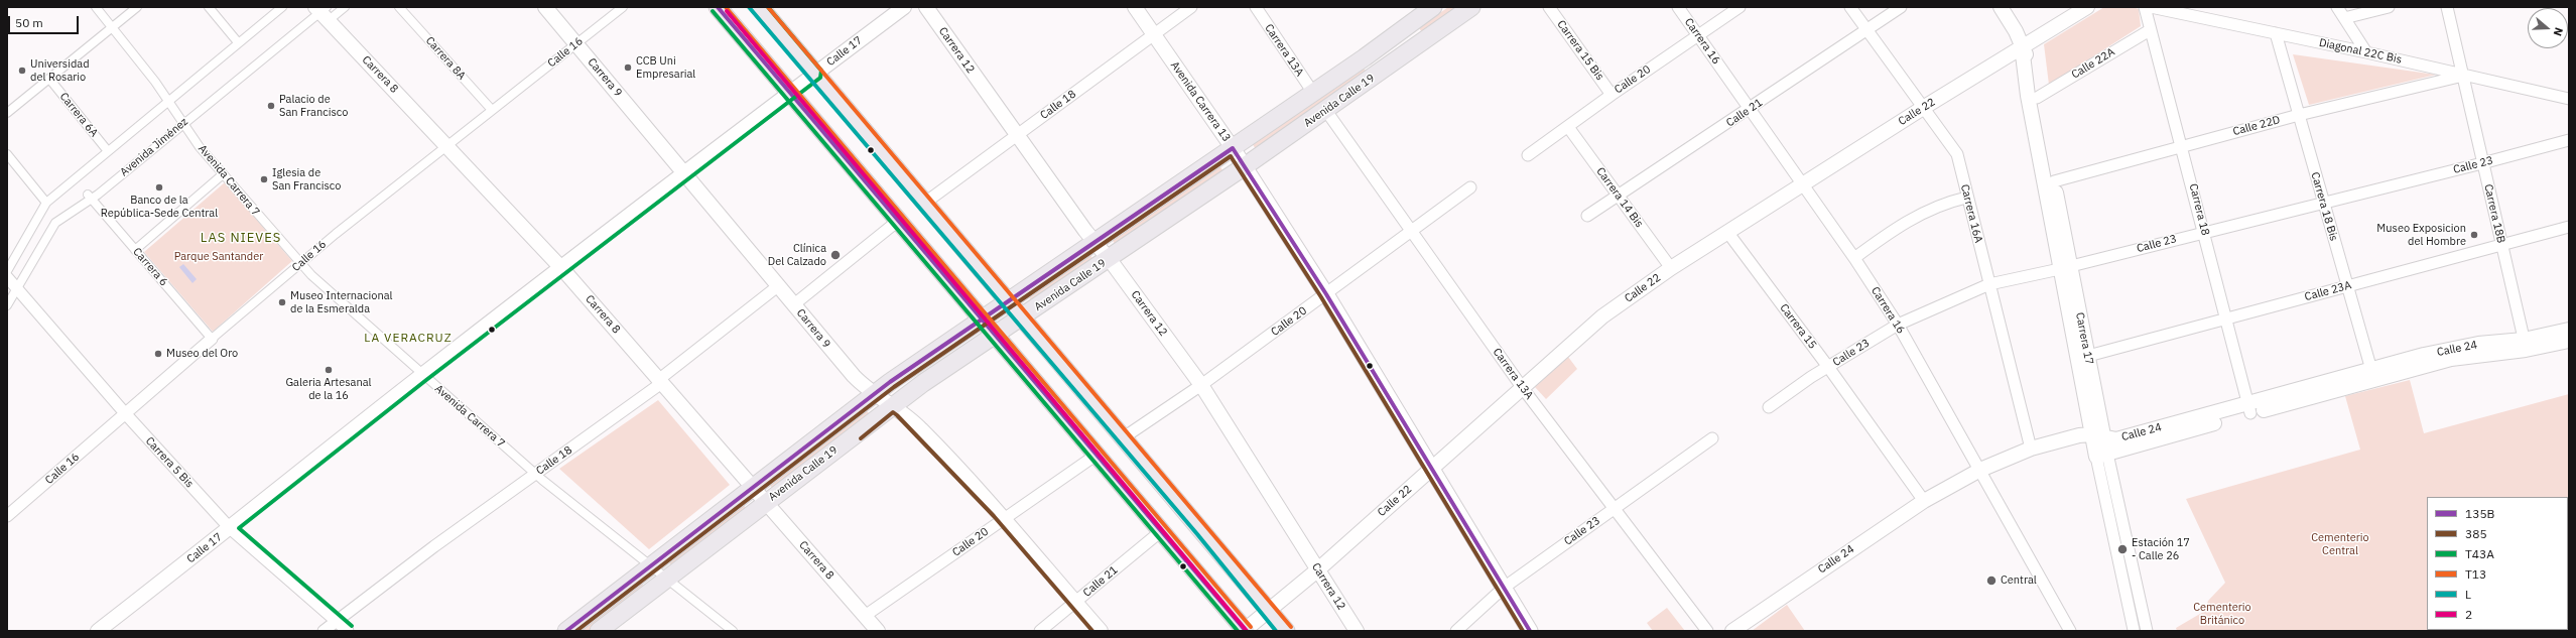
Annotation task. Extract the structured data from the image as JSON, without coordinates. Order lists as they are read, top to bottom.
{
  "streets": {
    "main road": ["Avenida Calle 19", "Avenida Carrera 13"],
    "street": [
      "Carrera 16",
      "Carrera 12",
      "Carrera 13A",
      "Carrera 15 Bis",
      "Calle 17",
      "Diagonal 22C Bis",
      "Calle 16",
      "Carrera 8A",
      "Calle 22A",
      "Carrera 8",
      "Carrera 9",
      "Calle 20",
      "Calle 18",
      "Calle 22",
      "Calle 21",
      "Carrera 6A",
      "Calle 22D",
      "Avenida Jiménez",
      "Calle 23",
      "Avenida Carrera 7",
      "Carrera 14 Bis",
      "Carrera 18 Bis",
      "Carrera 18",
      "Carrera 16A",
      "Carrera 18B",
      "Carrera 6",
      "Calle 23A",
      "Carrera 15",
      "Carrera 17",
      "Calle 24",
      "Carrera 5 Bis"
    ]
  },
  "crossings": [
    ["Carrera 16", "Calle 20"],
    ["Carrera 16", "Calle 22"],
    ["Carrera 16", "Calle 21"],
    ["Carrera 16", "Calle 23"],
    ["Carrera 16", "Calle 24"],
    ["Carrera 12", "Calle 20"],
    ["Carrera 12", "Avenida Calle 19"],
    ["Carrera 12", "Calle 18"],
    ["Carrera 12", "Calle 22"],
    ["Carrera 13A", "Calle 20"],
    ["Carrera 13A", "Avenida Calle 19"],
    ["Carrera 13A", "Calle 22"],
    ["Carrera 13A", "Calle 23"],
    ["Carrera 15 Bis", "Calle 20"],
    ["Calle 17", "Carrera 8"],
    ["Calle 17", "Carrera 9"],
    ["Calle 17", "Avenida Carrera 7"],
    ["Calle 17", "Carrera 5 Bis"],
    ["Diagonal 22C Bis", "Calle 22D"],
    ["Diagonal 22C Bis", "Carrera 18 Bis"],
    ["Diagonal 22C Bis", "Carrera 18B"],
    ["Calle 16", "Carrera 8A"],
    ["Calle 16", "Carrera 8"],
    ["Calle 16", "Carrera 9"],
    ["Calle 16", "Avenida Carrera 7"],
    ["Calle 16", "Carrera 6"],
    ["Calle 16", "Carrera 5 Bis"],
    ["Calle 22A", "Carrera 18"],
    ["Calle 22A", "Carrera 17"],
    ["Carrera 8", "Calle 20"],
    ["Carrera 8", "Avenida Calle 19"],
    ["Carrera 8", "Calle 18"],
    ["Carrera 8", "Avenida Jiménez"],
    ["Carrera 9", "Calle 20"],
    ["Carrera 9", "Avenida Calle 19"],
    ["Carrera 9", "Calle 18"],
    ["Carrera 9", "Calle 21"],
    ["Calle 20", "Avenida Carrera 13"],
    ["Calle 20", "Carrera 14 Bis"],
    ["Avenida Calle 19", "Avenida Carrera 13"],
    ["Avenida Calle 19", "Avenida Carrera 7"],
    ["Avenida Carrera 13", "Calle 18"],
    ["Avenida Carrera 13", "Calle 22"],
    ["Avenida Carrera 13", "Calle 23"],
    ["Calle 18", "Avenida Carrera 7"],
    ["Calle 18", "Carrera 5 Bis"],
    ["Calle 22", "Carrera 14 Bis"],
    ["Calle 22", "Carrera 16A"],
    ["Calle 22", "Carrera 15"],
    ["Calle 22", "Carrera 17"],
    ["Calle 21", "Carrera 14 Bis"],
    ["Calle 21", "Carrera 16A"],
    ["Calle 22D", "Carrera 18 Bis"],
    ["Calle 22D", "Carrera 18"],
    ["Calle 22D", "Carrera 18B"],
    ["Calle 22D", "Carrera 17"],
    ["Avenida Jiménez", "Avenida Carrera 7"],
    ["Avenida Jiménez", "Carrera 6"],
    ["Avenida Jiménez", "Carrera 5 Bis"],
    ["Calle 23", "Carrera 18 Bis"],
    ["Calle 23", "Carrera 18"],
    ["Calle 23", "Carrera 16A"],
    ["Calle 23", "Carrera 18B"],
    ["Calle 23", "Carrera 15"],
    ["Calle 23", "Carrera 17"],
    ["Carrera 18 Bis", "Calle 23A"],
    ["Carrera 18 Bis", "Calle 24"],
    ["Carrera 18", "Calle 23A"],
    ["Carrera 18", "Calle 24"],
    ["Carrera 16A", "Calle 24"],
    ["Carrera 18B", "Calle 23A"],
    ["Carrera 18B", "Calle 24"],
    ["Calle 23A", "Carrera 17"],
    ["Carrera 15", "Calle 24"],
    ["Carrera 17", "Calle 24"]
  ],
  "districts": ["LAS NIEVES", "LA VERACRUZ"],
  "parks": ["Parque Santander", "Cementerio Central", "Cementerio Británico"],
  "places": [
    "CCB Uni Empresarial",
    "Universidad del Rosario",
    "Palacio de San Francisco",
    "Iglesia de San Francisco",
    "Banco de la República-Sede Central",
    "Museo Exposicion del Hombre",
    "Clínica Del Calzado",
    "Museo Internacional de la Esmeralda",
    "Museo del Oro",
    "Galeria Artesanal de la 16",
    "Estación 17 - Calle 26",
    "Central"
  ],
  "lines": [
    "transit line 135B",
    "transit line T43A",
    "transit line T13",
    "transit line L",
    "transit line 2",
    "transit line 385"
  ],
  "legend": [
    "135B",
    "385",
    "T43A",
    "T13",
    "L",
    "2"
  ],
  "scale_bar": "50 m",
  "north": "right"
}
